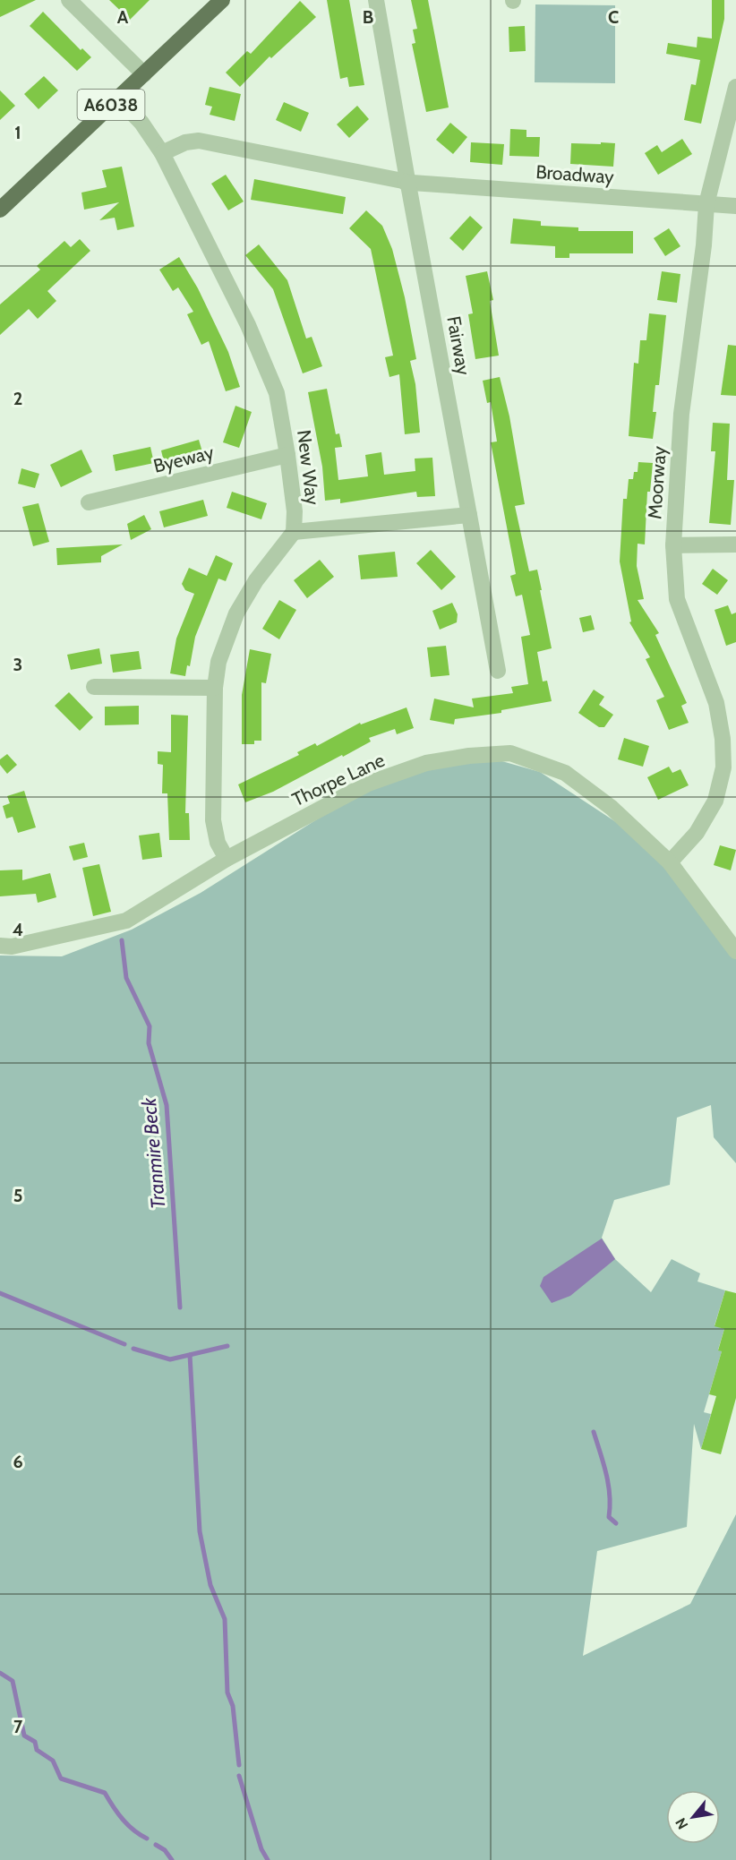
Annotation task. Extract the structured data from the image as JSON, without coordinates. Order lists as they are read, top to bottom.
{
  "streets": {
    "main road": ["A6038"],
    "street": [
      "Broadway",
      "Fairway",
      "Byeway",
      "New Way",
      "Moorway",
      "Thorpe Lane"
    ]
  },
  "crossings": [
    ["A6038", "New Way"],
    ["Broadway", "Fairway"],
    ["Broadway", "New Way"],
    ["Broadway", "Moorway"],
    ["Byeway", "New Way"],
    ["New Way", "Thorpe Lane"],
    ["Moorway", "Thorpe Lane"]
  ],
  "water": ["Tranmire Beck"],
  "north": "bottom left",
  "grid": {
    "columns": ["A", "B", "C"],
    "rows": [
      "1",
      "2",
      "3",
      "4",
      "5",
      "6",
      "7"
    ]
  }
}
